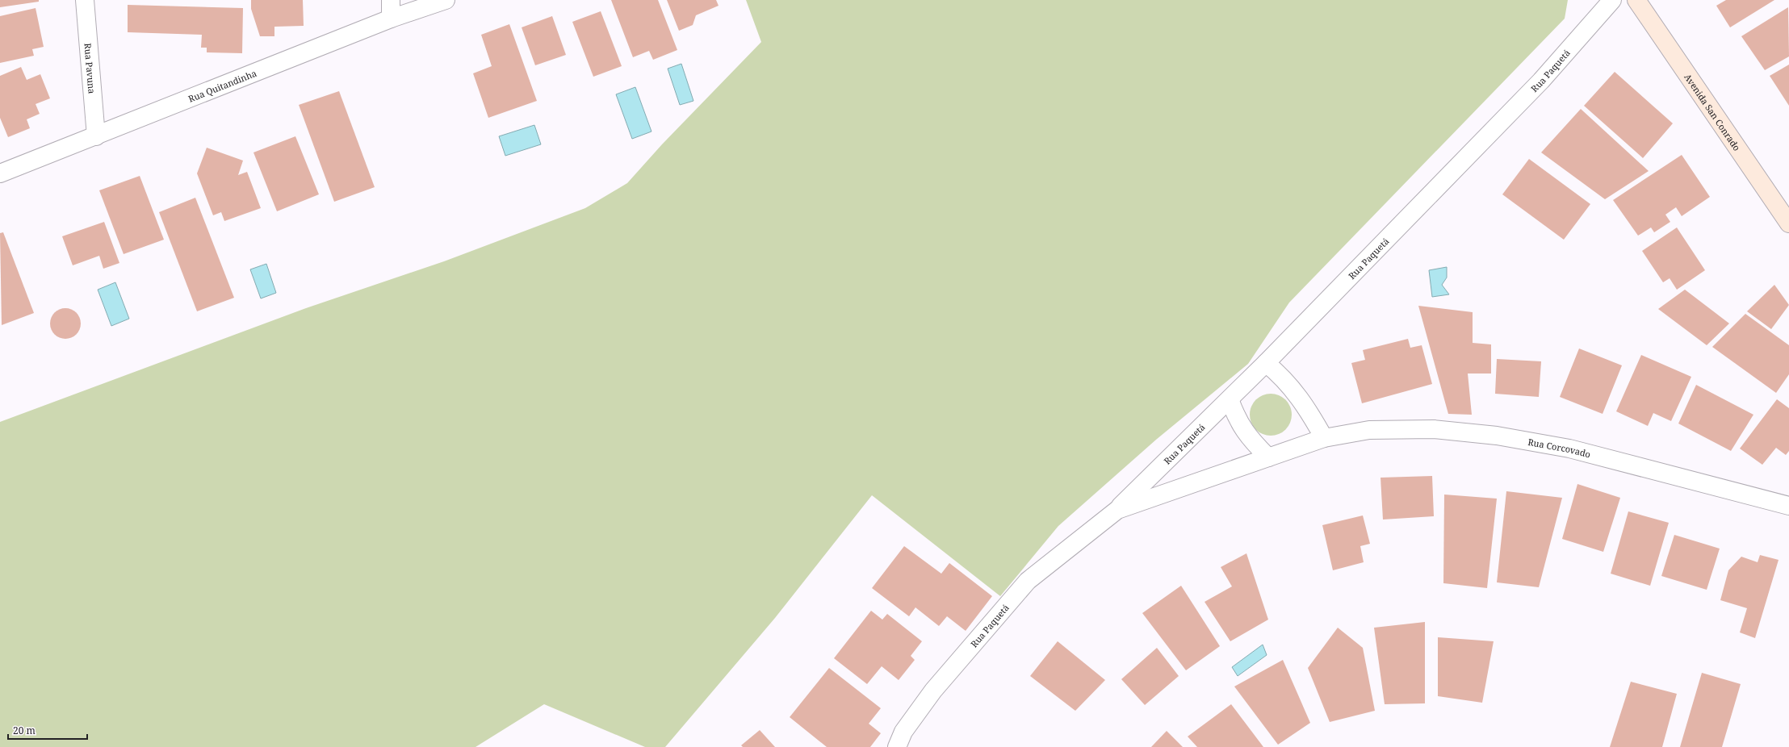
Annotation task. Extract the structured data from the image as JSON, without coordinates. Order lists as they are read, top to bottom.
{
  "streets": {
    "street": [
      "Rua Pavuna",
      "Rua Paquetá",
      "Rua Quitandinha",
      "Avenida San Conrado",
      "Rua Corcovado"
    ]
  },
  "crossings": [
    ["Rua Pavuna", "Rua Quitandinha"],
    ["Rua Paquetá", "Rua Corcovado"]
  ],
  "scale_bar": "20 m"
}
